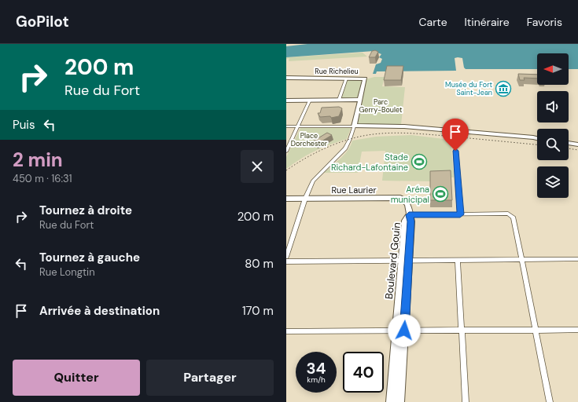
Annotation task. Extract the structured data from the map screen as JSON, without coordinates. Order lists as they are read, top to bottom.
{
  "streets": {
    "street": ["Rue Richelieu", "Rue Laurier", "Boulevard Gouin"]
  },
  "crossings": [
    ["Rue Laurier", "Boulevard Gouin"]
  ],
  "parks": ["Parc Gerry-Boulet", "Place Dorchester"],
  "places": {
    "museum": ["Musée du Fort Saint-Jean"],
    "sports": ["Stade Richard-Lafontaine", "Aréna municipal"]
  },
  "north": "left",
  "page": {
    "header": "GoPilot",
    "nav": ["Carte", "Itinéraire", "Favoris"],
    "turn": ["200 m", "Rue du Fort"],
    "then": "Puis",
    "heading": ["2 min", "450 m · 16:31"],
    "list": [
      {
        "name": "Tournez à droite",
        "note": "Rue du Fort",
        "value": "200 m"
      },
      {
        "name": "Tournez à gauche",
        "note": "Rue Longtin",
        "value": "80 m"
      },
      {
        "name": "Arrivée à destination",
        "value": "170 m"
      }
    ],
    "speed": "34 km/h",
    "limit": "40",
    "buttons": ["Quitter", "Partager"]
  }
}
